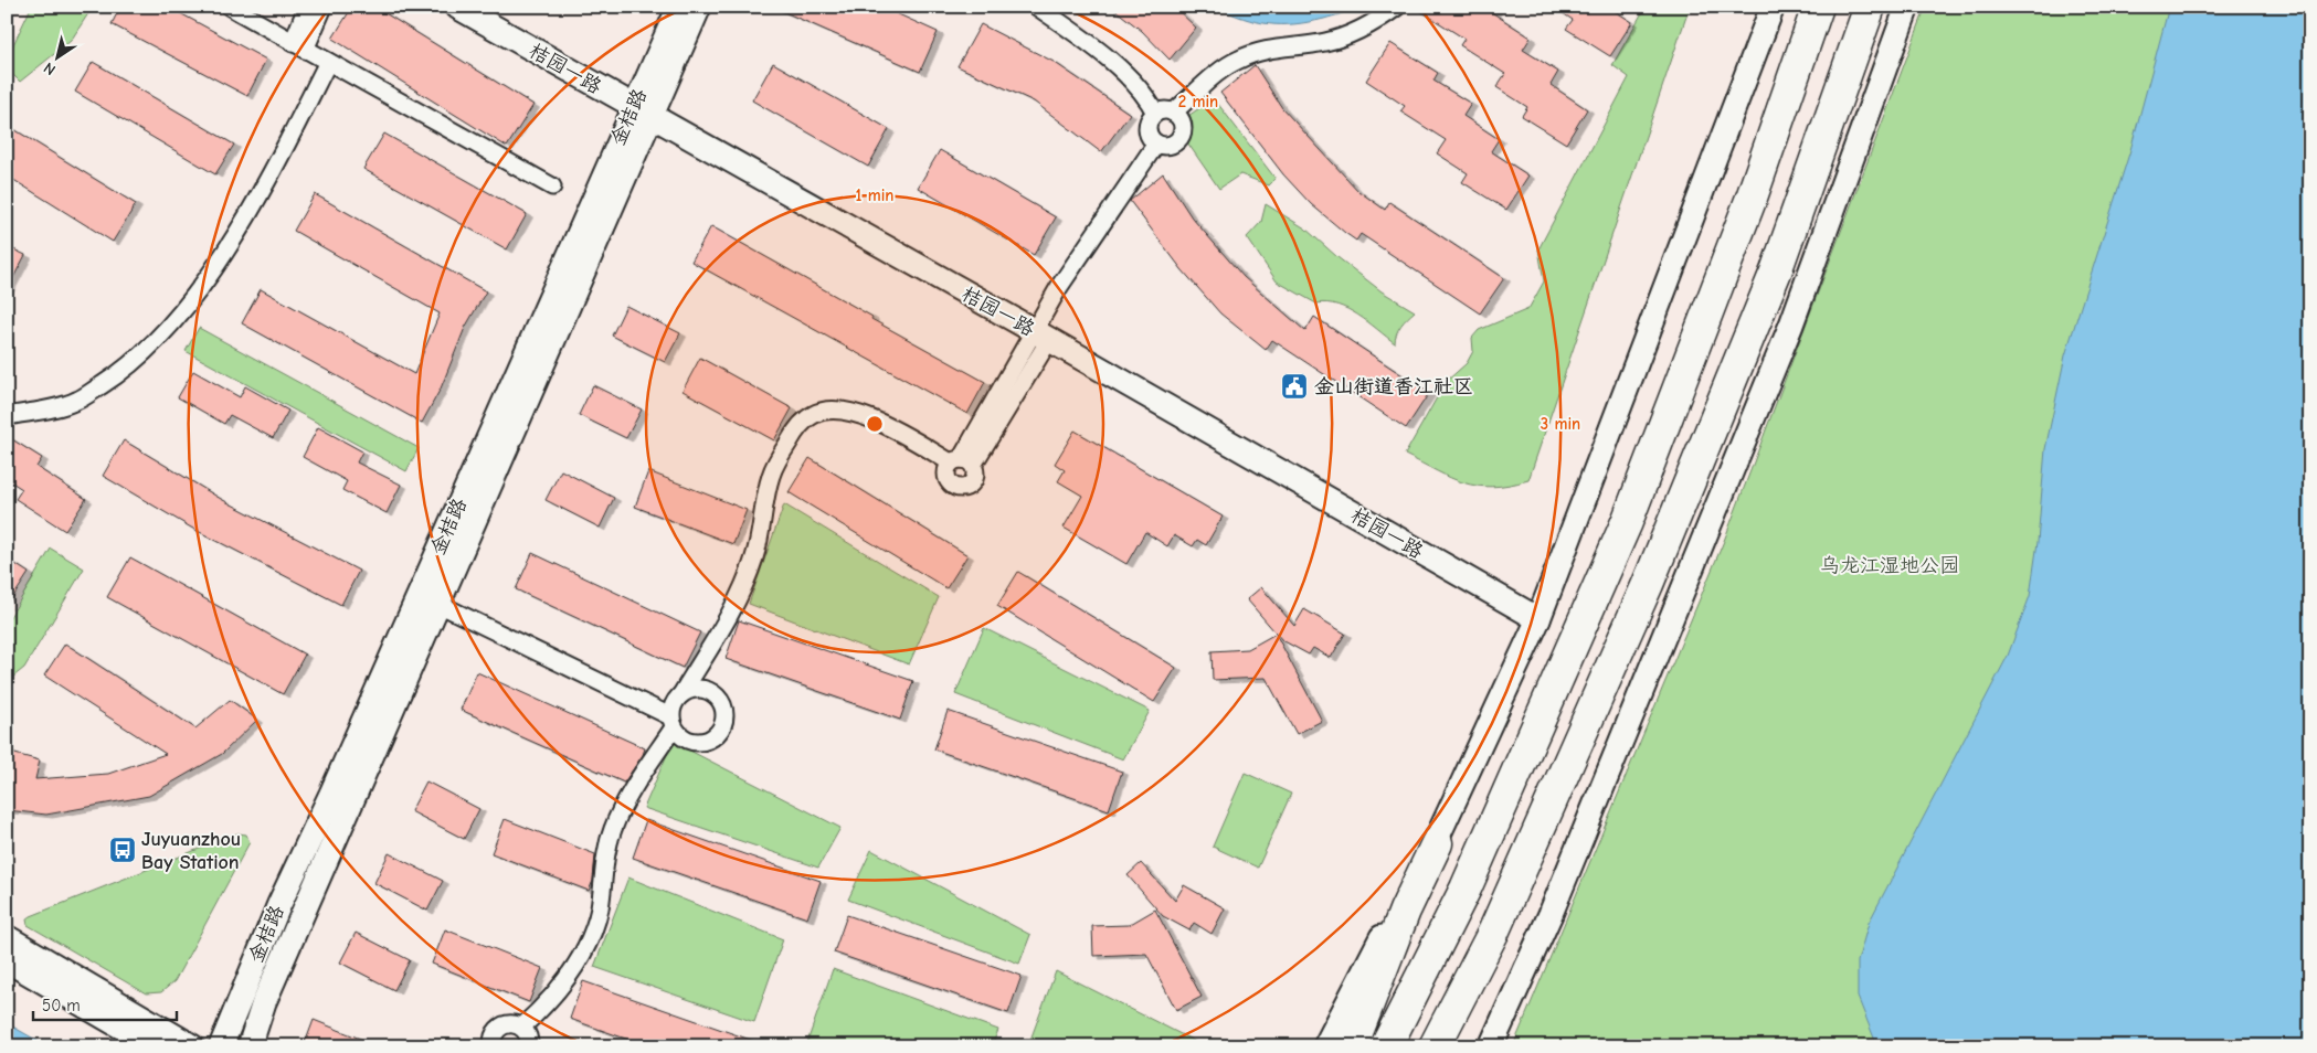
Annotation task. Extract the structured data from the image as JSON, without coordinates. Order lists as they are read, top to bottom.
{
  "streets": {
    "main road": ["桔园一路", "金桔路"]
  },
  "crossings": [
    ["桔园一路", "金桔路"]
  ],
  "parks": ["乌龙江湿地公园"],
  "places": {
    "public building": ["金山街道香江社区"],
    "bus stop": ["Juyuanzhou Bay Station"]
  },
  "scale_bar": "50 m",
  "north": "bottom left",
  "rings": ["2 min", "1 min", "3 min"]
}
